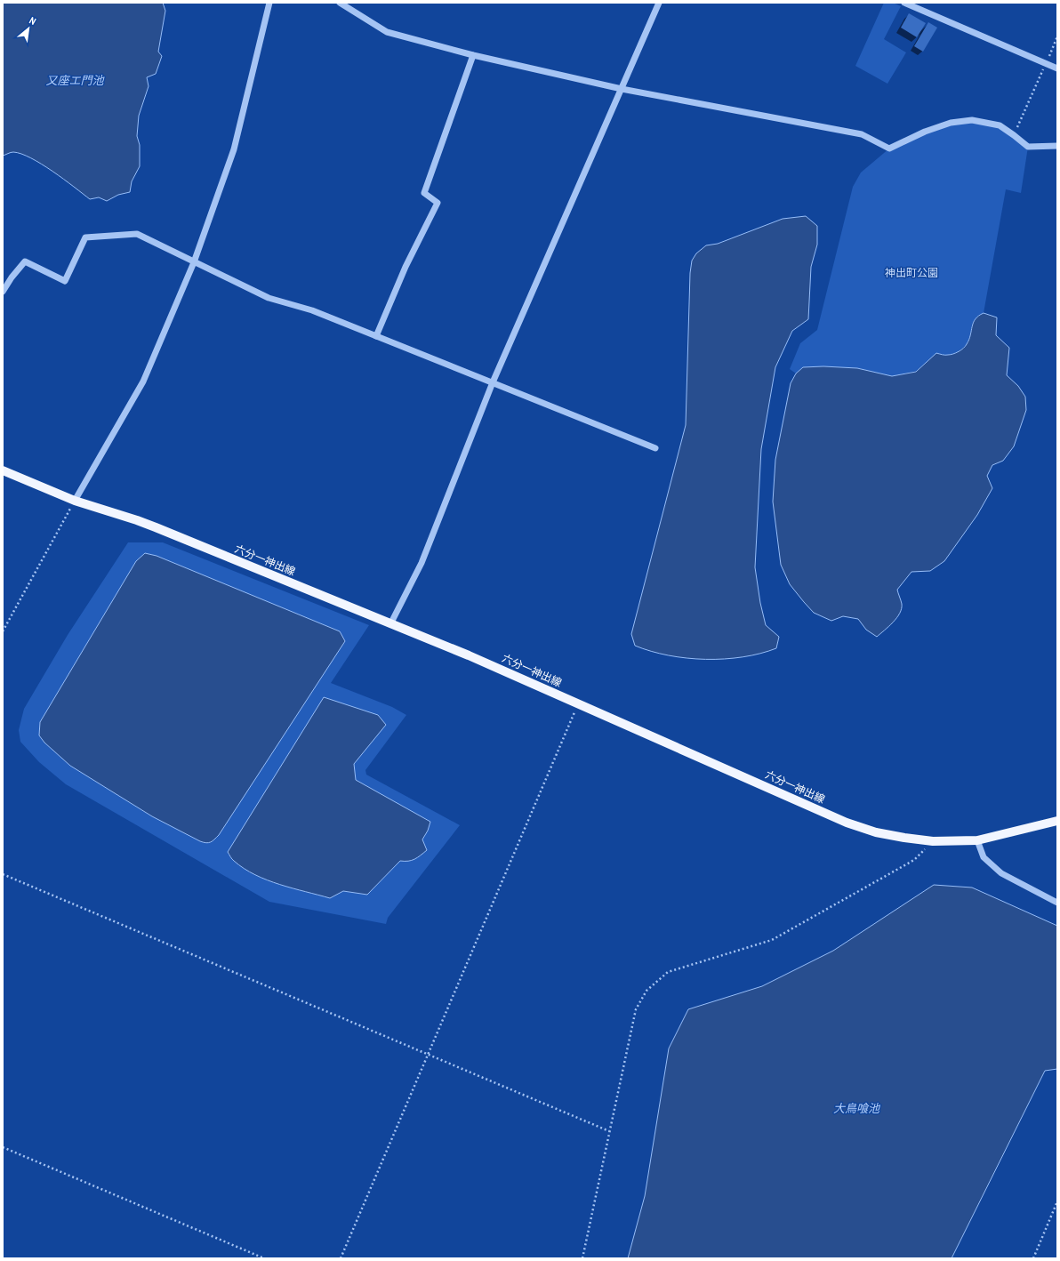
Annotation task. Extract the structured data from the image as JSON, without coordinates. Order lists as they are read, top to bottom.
{
  "streets": {
    "main road": ["六分一神出線"]
  },
  "water": ["又座エ門池", "大鳥喰池"],
  "parks": ["神出町公園"],
  "north": "top right"
}
